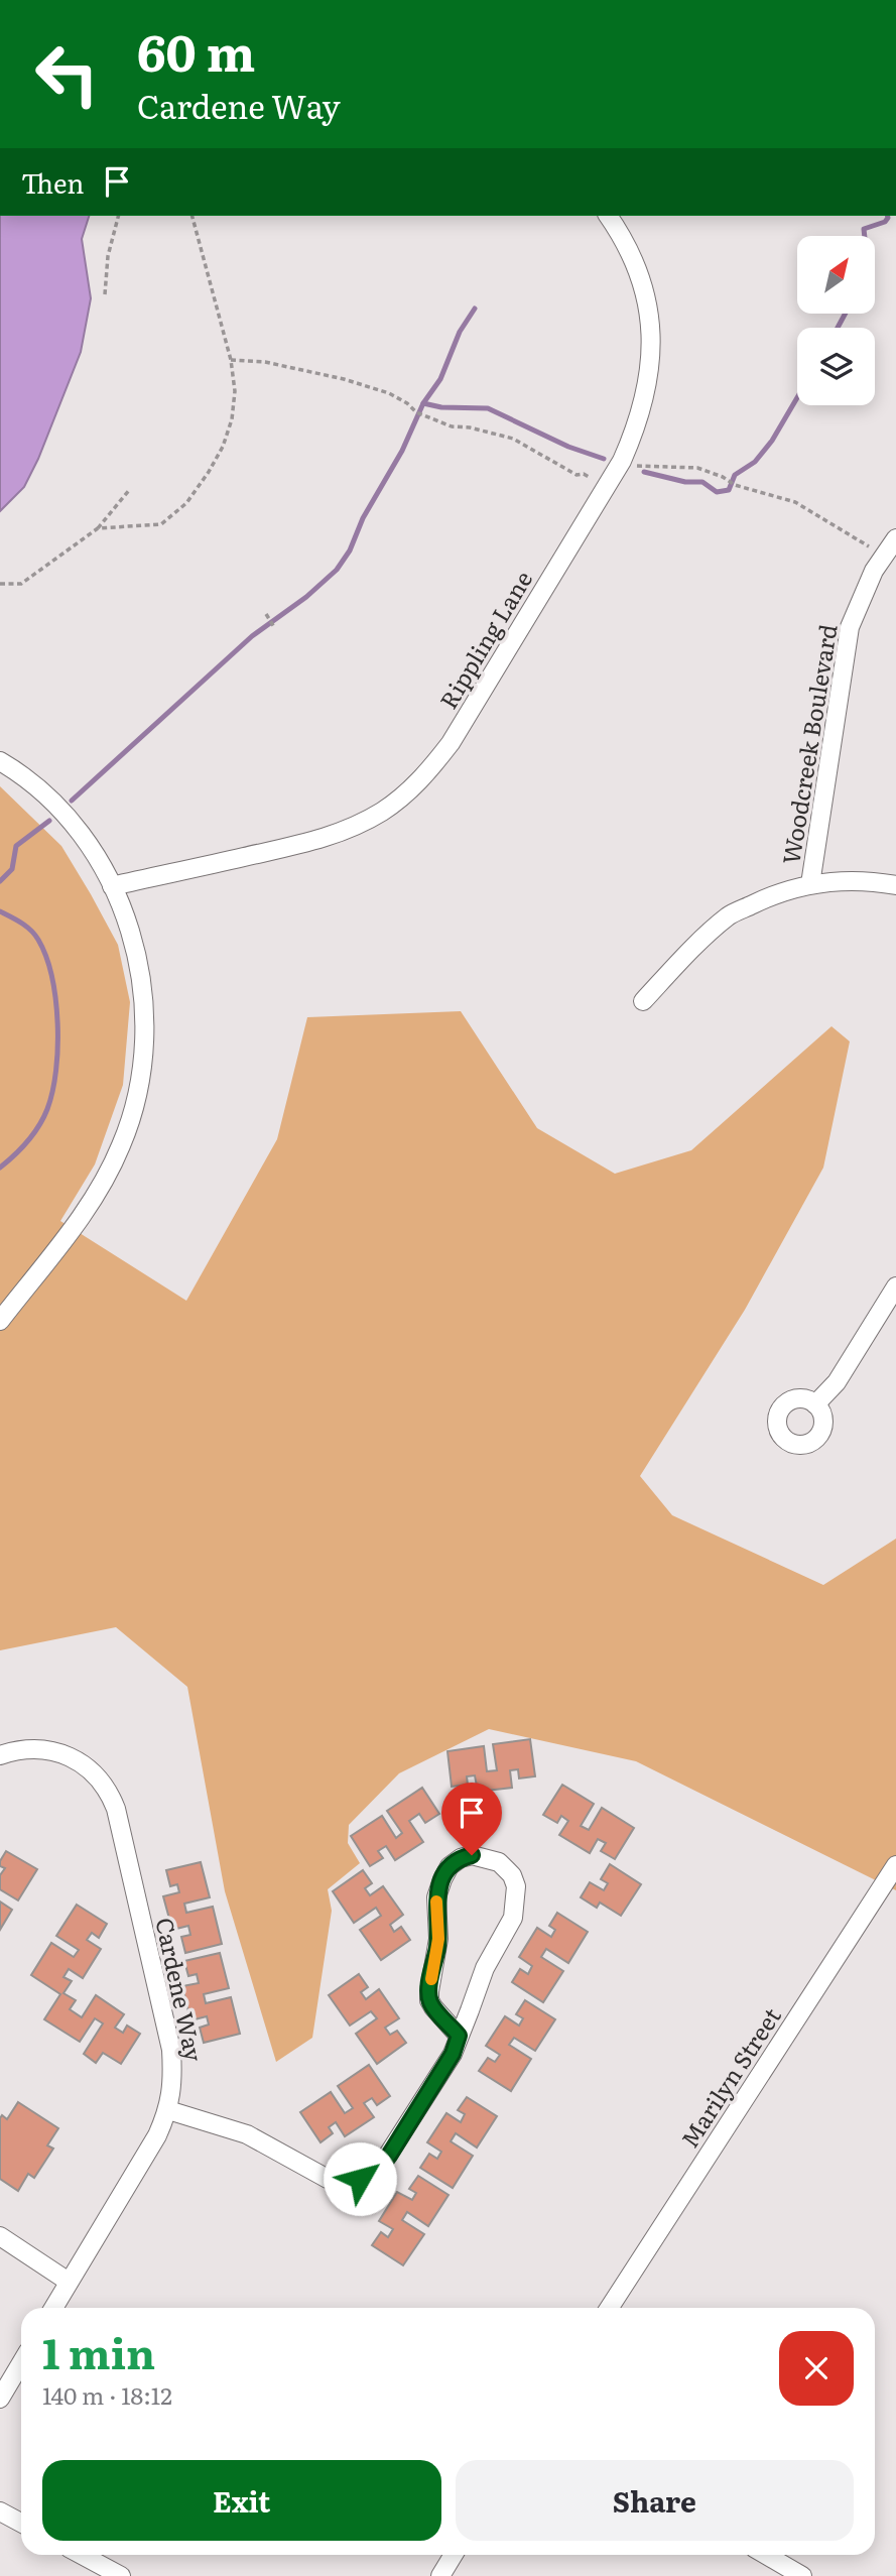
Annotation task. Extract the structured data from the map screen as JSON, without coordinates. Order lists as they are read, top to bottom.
{
  "streets": {
    "street": [
      "Rippling Lane",
      "Woodcreek Boulevard",
      "Cardene Way",
      "Marilyn Street"
    ]
  },
  "north": "top right",
  "page": {
    "turn": ["60 m", "Cardene Way"],
    "then": "Then",
    "heading": ["1 min", "140 m · 18:12"],
    "buttons": ["Exit", "Share"]
  }
}
